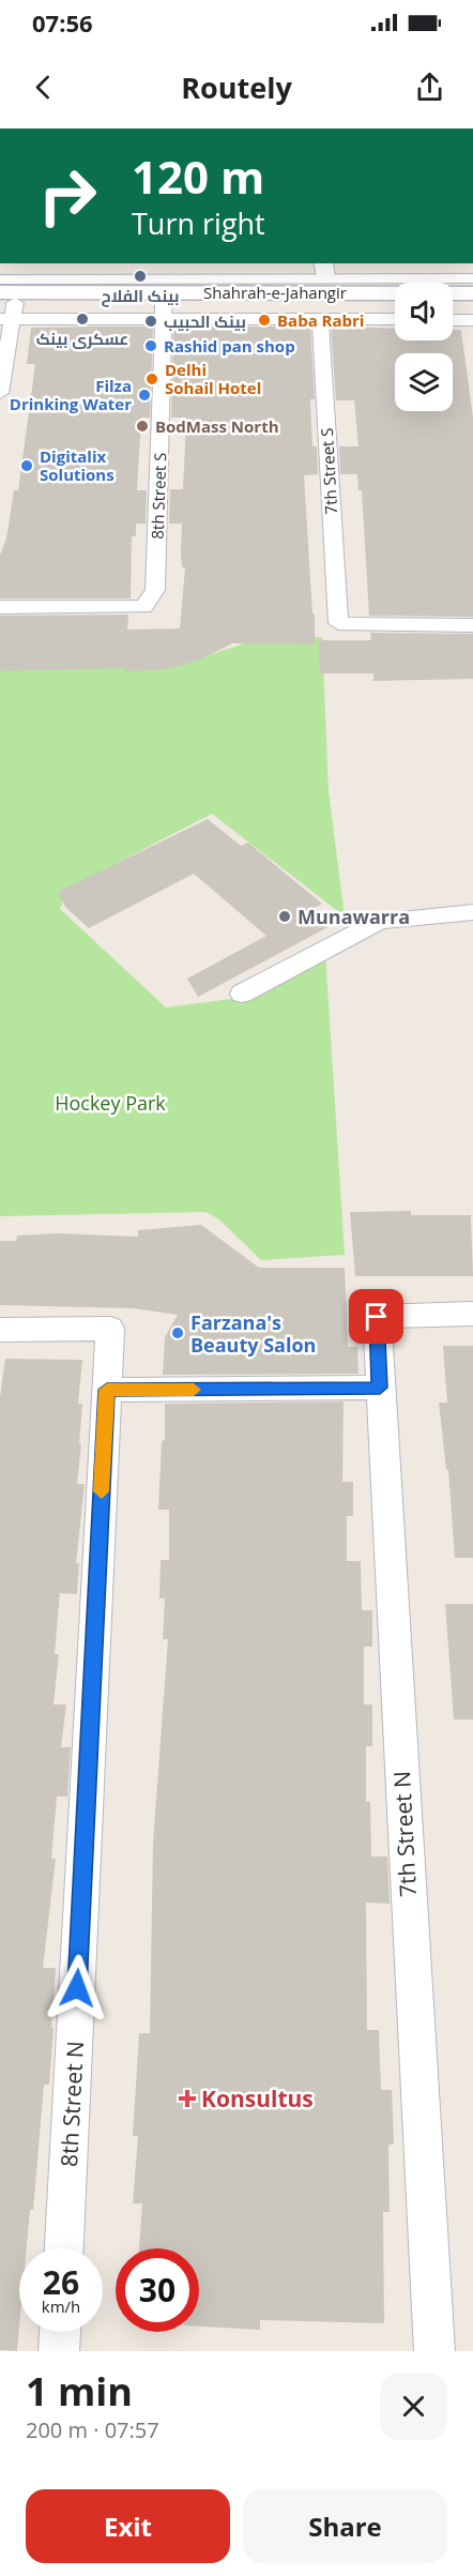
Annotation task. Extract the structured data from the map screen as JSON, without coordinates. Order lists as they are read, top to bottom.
{
  "streets": {
    "main road": ["Shahrah-e-Jahangir"],
    "street": [
      "7th Street S",
      "8th Street S",
      "7th Street N",
      "8th Street N"
    ]
  },
  "crossings": [
    ["Shahrah-e-Jahangir", "8th Street S"]
  ],
  "parks": ["Hockey Park"],
  "places": {
    "other": [
      "بینک الفلاح",
      "عسکری بینک",
      "Baba Rabri",
      "بينک الحبيب",
      "Rashid pan shop",
      "Delhi Sohail Hotel",
      "Filza Drinking Water",
      "BodMass North",
      "Digitalix Solutions",
      "Munawarra",
      "Farzana's Beauty Salon"
    ],
    "health": ["Konsultus"]
  },
  "page": {
    "status": "07:56",
    "header": "Routely",
    "turn": ["120 m", "Turn right"],
    "speed": "26 km/h",
    "limit": "30",
    "heading": ["1 min", "200 m · 07:57"],
    "buttons": ["Exit", "Share"]
  }
}
